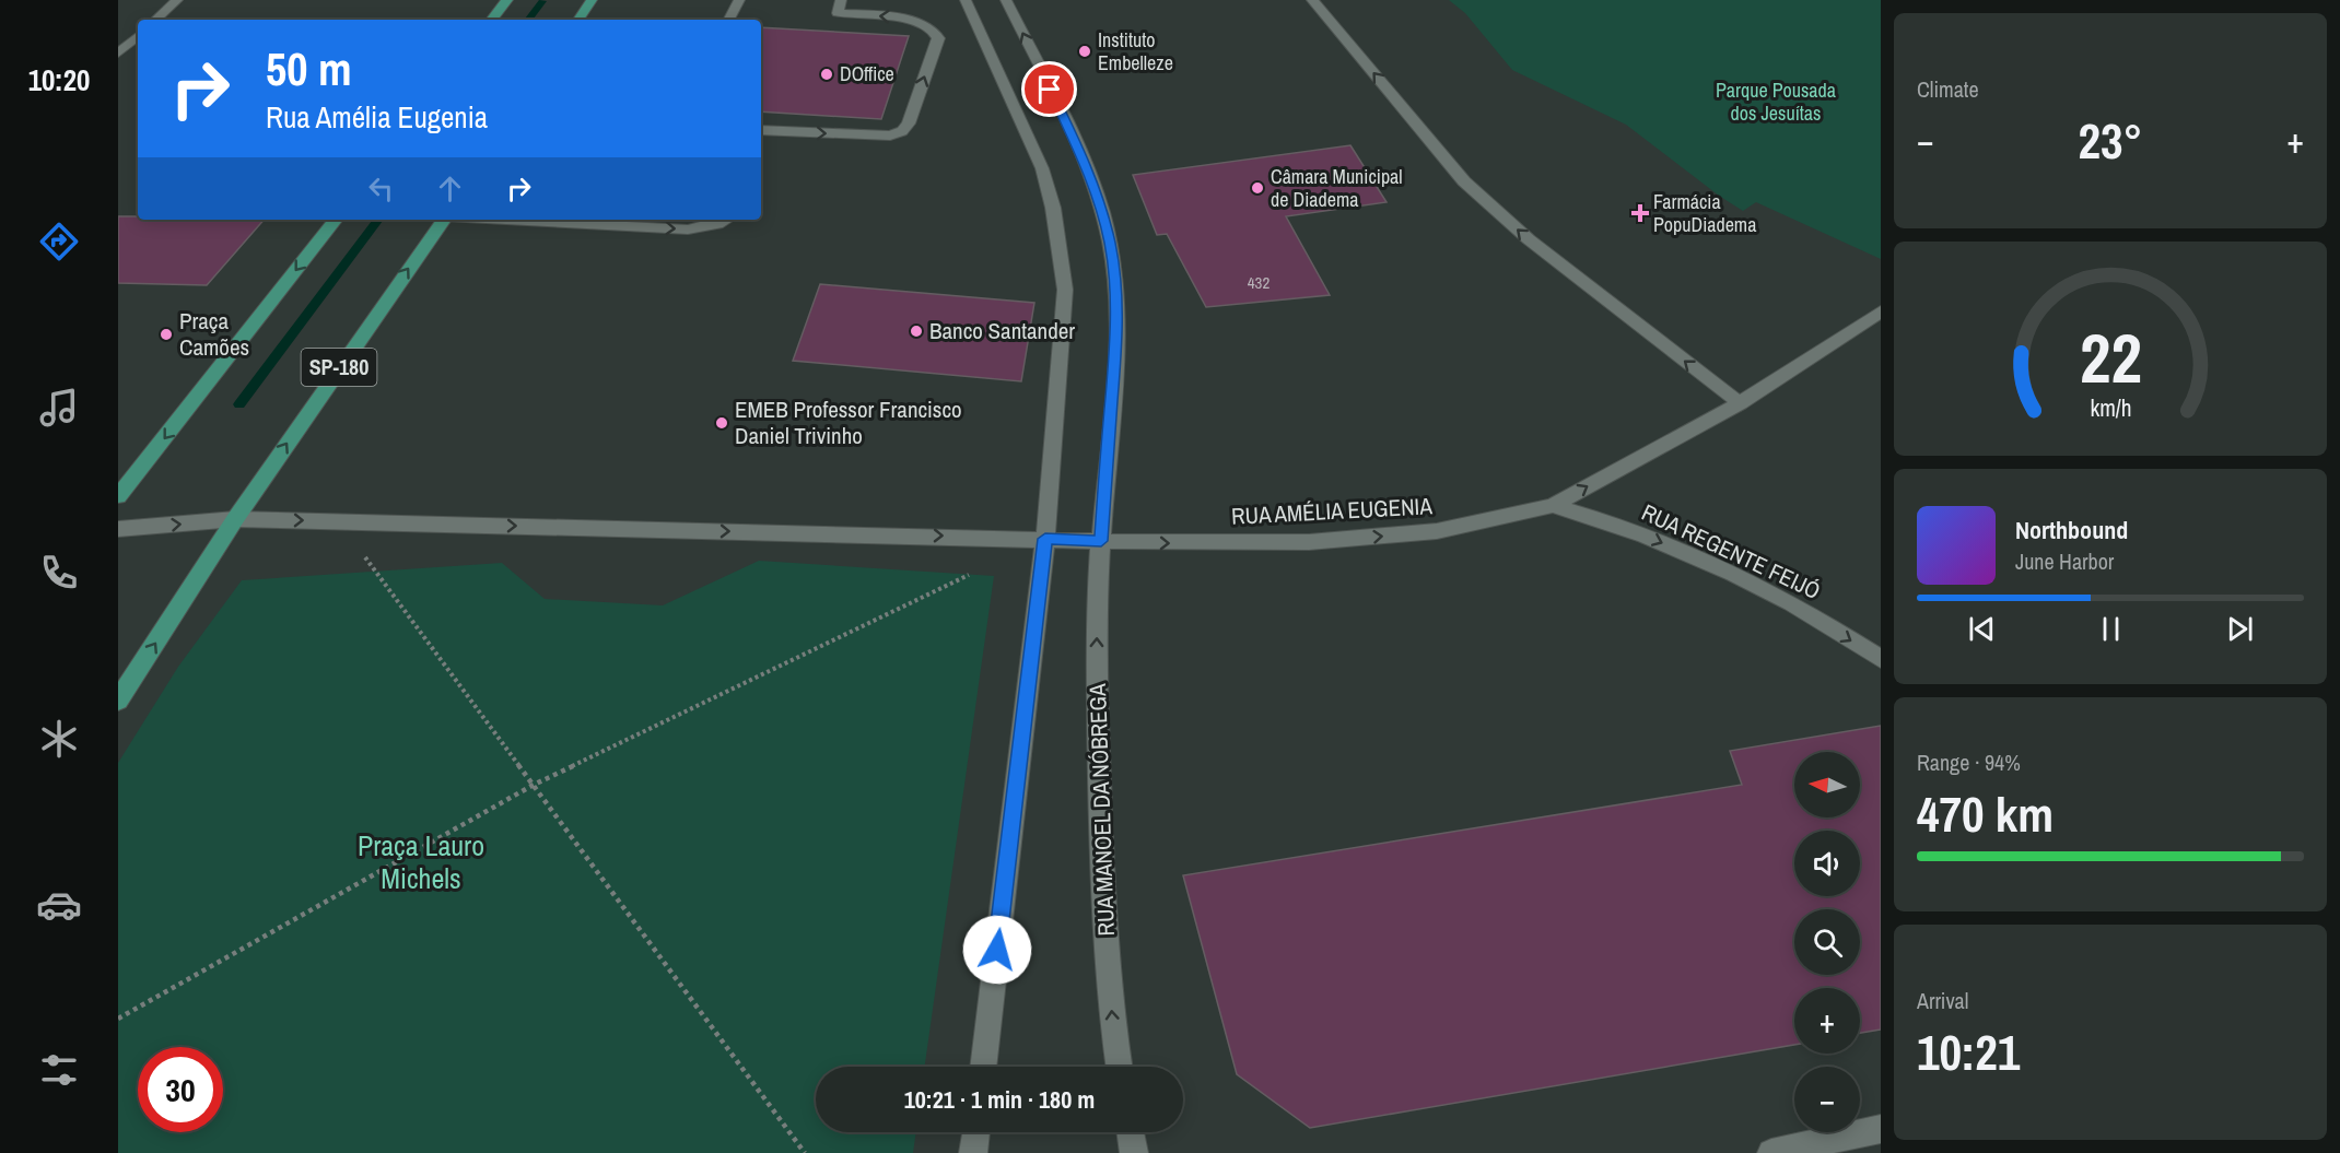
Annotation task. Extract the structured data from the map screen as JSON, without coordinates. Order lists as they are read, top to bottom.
{
  "streets": {
    "main road": ["SP-180"],
    "street": ["RUA AMÉLIA EUGENIA", "RUA REGENTE FEIJÓ", "RUA MANOEL DA NÓBREGA"]
  },
  "crossings": [
    ["SP-180", "RUA AMÉLIA EUGENIA"],
    ["RUA AMÉLIA EUGENIA", "RUA REGENTE FEIJÓ"],
    ["RUA AMÉLIA EUGENIA", "RUA MANOEL DA NÓBREGA"]
  ],
  "one_way": ["RUA AMÉLIA EUGENIA", "RUA REGENTE FEIJÓ"],
  "parks": ["Parque Pousada dos Jesuítas", "Praça Lauro Michels"],
  "places": {
    "other": [
      "Instituto Embelleze",
      "DOffice",
      "Câmara Municipal de Diadema",
      "Banco Santander",
      "Praça Camões",
      "EMEB Professor Francisco Daniel Trivinho"
    ],
    "health": ["Farmácia PopuDiadema"]
  },
  "house_numbers": ["432"],
  "north": "left",
  "page": {
    "tabs": "10:20",
    "tile": [
      "Climate",
      ["Range · 94%", "470 km"],
      ["Arrival", "10:21"]
    ],
    "turn": ["50 m", "Rua Amélia Eugenia"],
    "heat": ["−", "23°", "+"],
    "song": ["Northbound", "June Harbor"],
    "map_buttons": ["+", "−"],
    "limit": "30",
    "trip": "10:21 · 1 min · 180 m",
    "gauge": ["22", "km/h"]
  }
}
